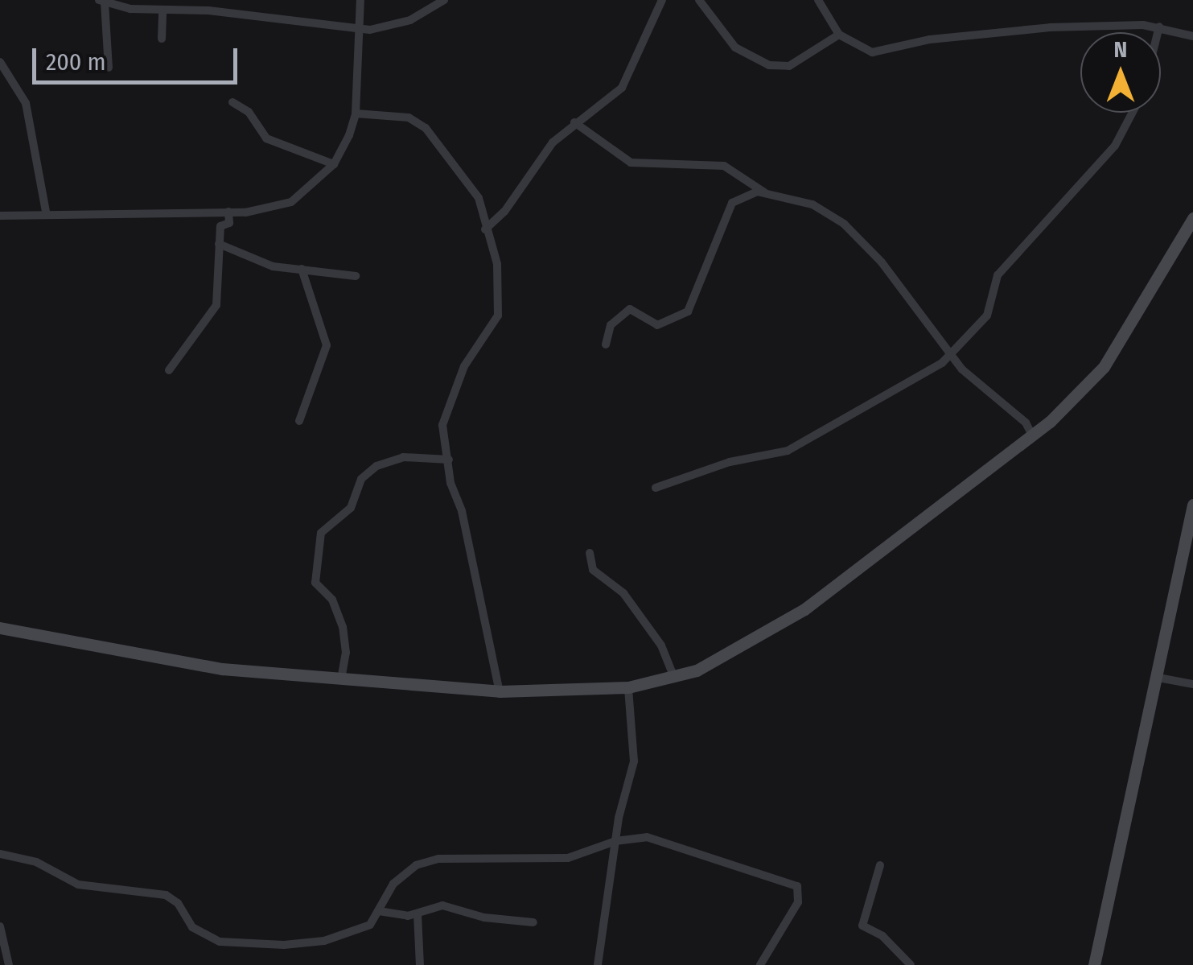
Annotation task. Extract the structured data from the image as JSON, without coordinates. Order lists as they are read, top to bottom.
{
  "scale_bar": "200 m",
  "north": "top"
}
